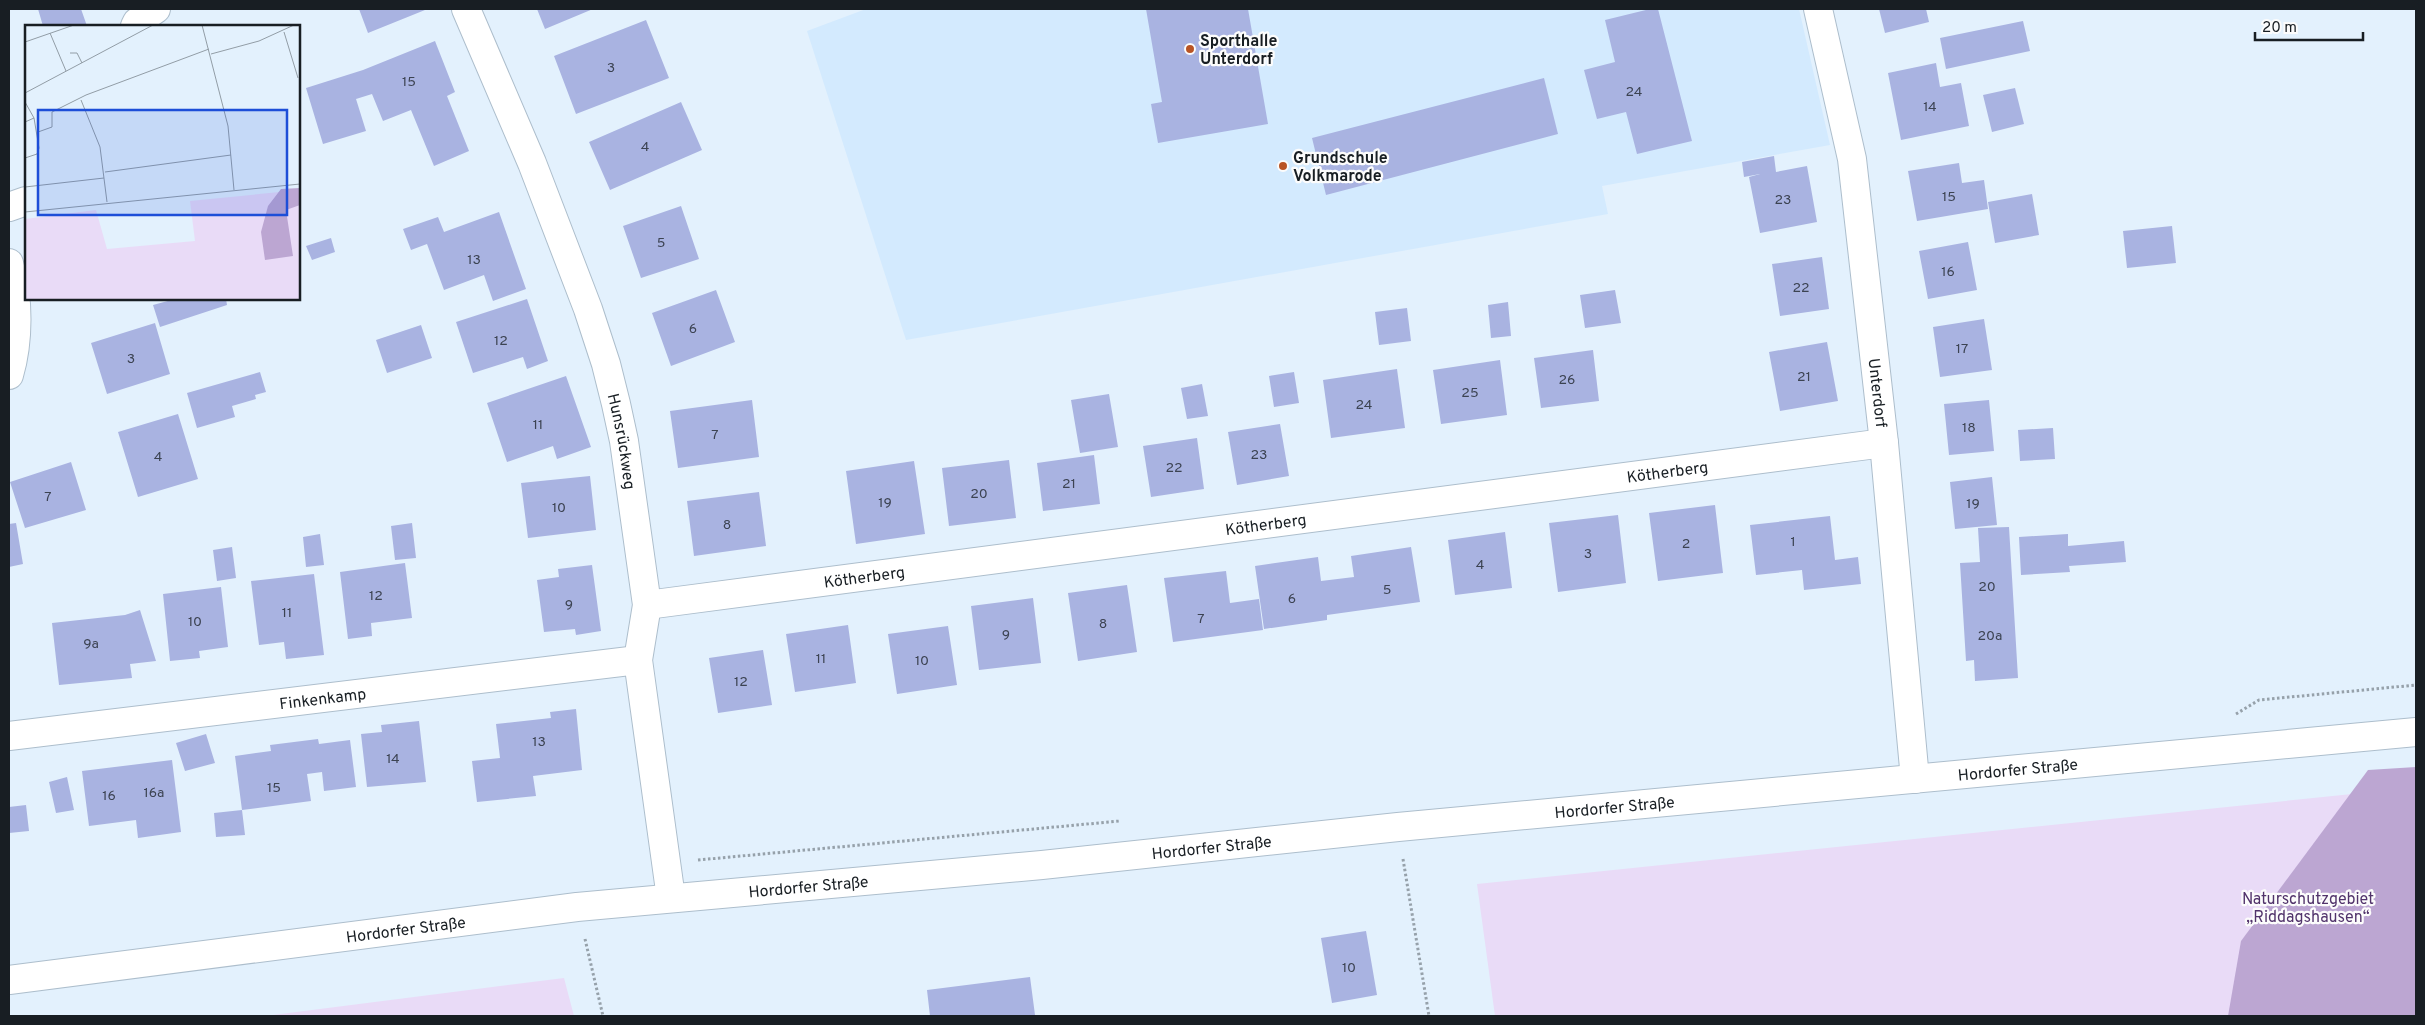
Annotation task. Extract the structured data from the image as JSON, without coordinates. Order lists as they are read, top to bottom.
{
  "streets": {
    "street": [
      "Unterdorf",
      "Hunsrückweg",
      "Kötherberg",
      "Finkenkamp",
      "Hordorfer Straße"
    ]
  },
  "crossings": [
    ["Unterdorf", "Kötherberg"],
    ["Unterdorf", "Hordorfer Straße"],
    ["Hunsrückweg", "Kötherberg"],
    ["Hunsrückweg", "Finkenkamp"],
    ["Hunsrückweg", "Hordorfer Straße"]
  ],
  "parks": ["Naturschutzgebiet „Riddagshausen“"],
  "places": ["Sporthalle Unterdorf", "Grundschule Volkmarode"],
  "house_numbers": [
    "3",
    "15",
    "24",
    "14",
    "4",
    "15",
    "23",
    "5",
    "13",
    "16",
    "22",
    "6",
    "12",
    "17",
    "3",
    "21",
    "26",
    "25",
    "24",
    "11",
    "18",
    "7",
    "23",
    "4",
    "22",
    "21",
    "20",
    "7",
    "19",
    "19",
    "10",
    "8",
    "1",
    "2",
    "3",
    "4",
    "20",
    "5",
    "12",
    "6",
    "9",
    "11",
    "7",
    "10",
    "8",
    "9",
    "20a",
    "9a",
    "11",
    "10",
    "12",
    "13",
    "14",
    "15",
    "16a",
    "16",
    "10"
  ],
  "scale_bar": "20 m"
}
